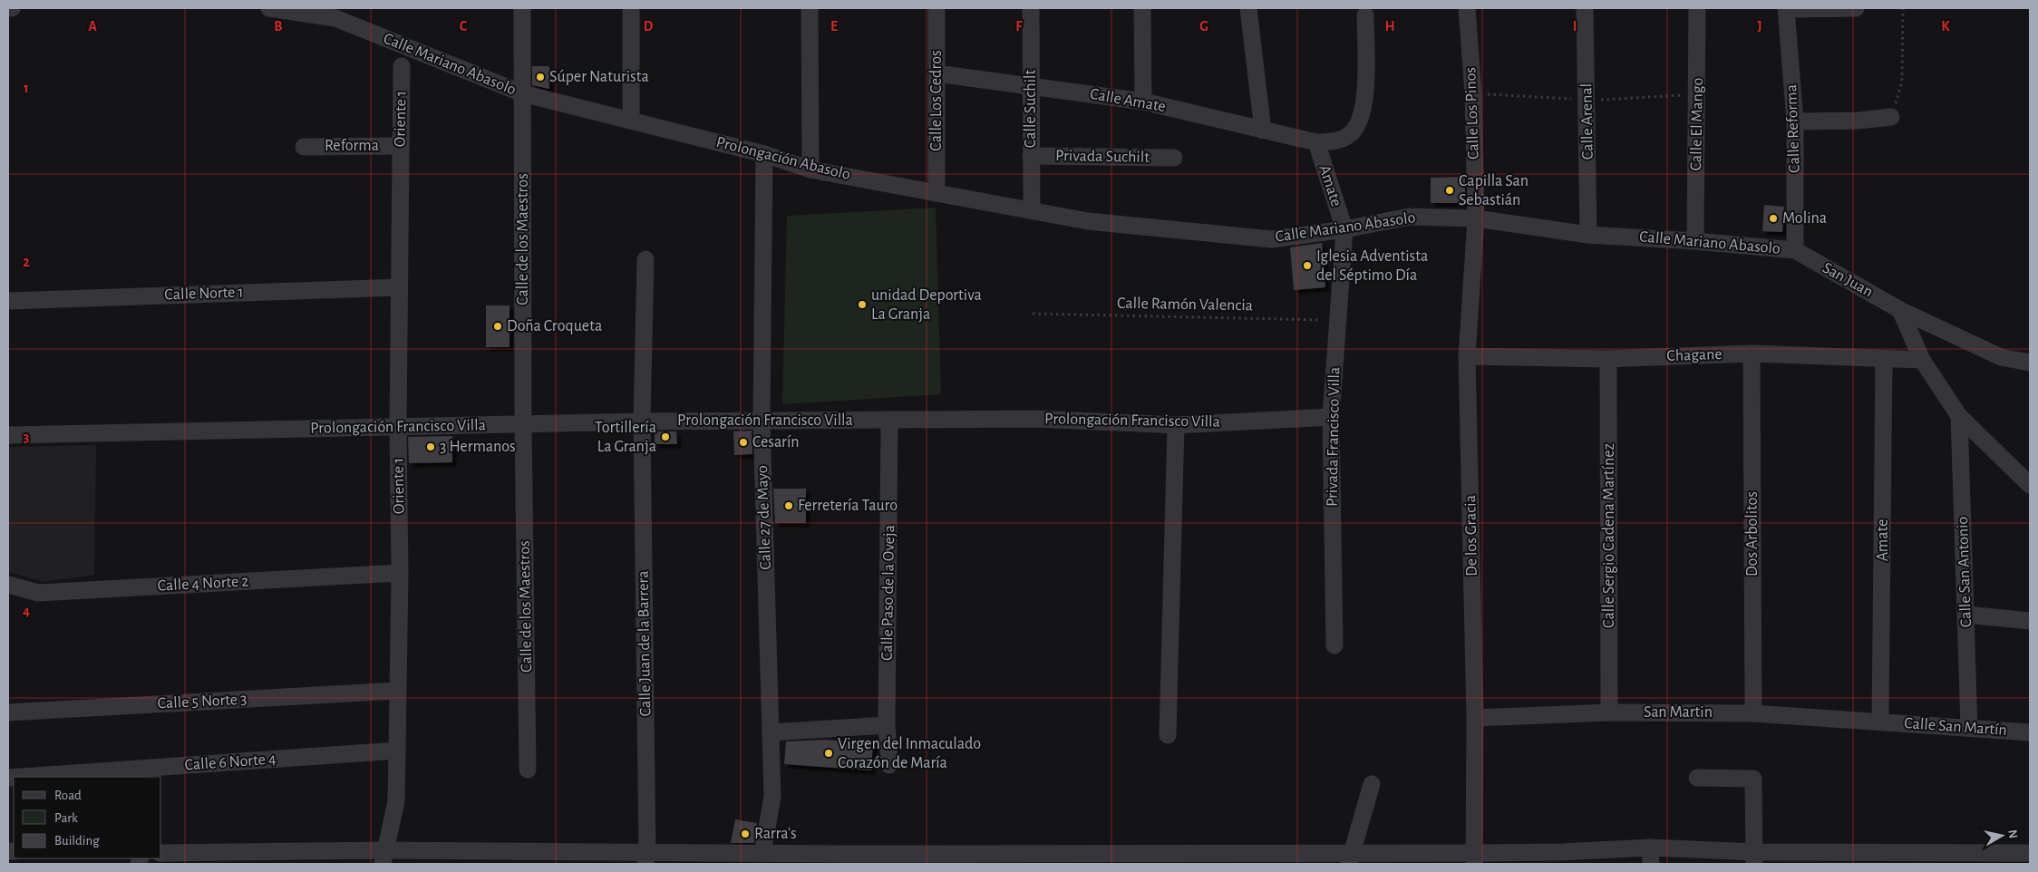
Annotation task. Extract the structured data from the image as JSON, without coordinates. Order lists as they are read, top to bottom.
{
  "streets": {
    "street": [
      "Calle Mariano Abasolo",
      "Calle Los Cedros",
      "Calle Amate",
      "Calle Suchilt",
      "Calle Los Pinos",
      "Oriente 1",
      "Calle Arenal",
      "Calle El Mango",
      "Calle Reforma",
      "Reforma",
      "Privada Suchilt",
      "Prolongación Abasolo",
      "Amate",
      "Calle de los Maestros",
      "San Juan",
      "Calle Norte 1",
      "Chagane",
      "Prolongación Francisco Villa",
      "Privada Francisco Villa",
      "Calle 27 de Mayo",
      "Dos Arbolitos",
      "De los Gracia",
      "Calle Sergio Cadena Martínez",
      "Calle San Antonio",
      "Calle 4 Norte 2",
      "Calle Paso de la Oveja",
      "Calle Juan de la Barrera",
      "Calle 5 Norte 3",
      "San Martin",
      "Calle San Martín",
      "Calle 6 Norte 4"
    ],
    "path": ["Calle Ramón Valencia"]
  },
  "crossings": [
    ["Calle Mariano Abasolo", "Calle Suchilt"],
    ["Calle Mariano Abasolo", "Calle Los Pinos"],
    ["Calle Mariano Abasolo", "Calle Arenal"],
    ["Calle Mariano Abasolo", "Calle El Mango"],
    ["Calle Mariano Abasolo", "Calle Reforma"],
    ["Calle Mariano Abasolo", "Prolongación Abasolo"],
    ["Calle Mariano Abasolo", "Amate"],
    ["Calle Mariano Abasolo", "Calle de los Maestros"],
    ["Calle Mariano Abasolo", "San Juan"],
    ["Calle Mariano Abasolo", "Privada Francisco Villa"],
    ["Calle Mariano Abasolo", "De los Gracia"],
    ["Calle Los Cedros", "Calle Amate"],
    ["Calle Los Cedros", "Prolongación Abasolo"],
    ["Calle Amate", "Calle Suchilt"],
    ["Calle Amate", "Amate"],
    ["Calle Suchilt", "Privada Suchilt"],
    ["Calle Suchilt", "Prolongación Abasolo"],
    ["Calle Los Pinos", "De los Gracia"],
    ["Oriente 1", "Reforma"],
    ["Oriente 1", "Calle Norte 1"],
    ["Oriente 1", "Prolongación Francisco Villa"],
    ["Oriente 1", "Calle 4 Norte 2"],
    ["Oriente 1", "Calle 5 Norte 3"],
    ["Oriente 1", "Calle 6 Norte 4"],
    ["Calle Reforma", "San Juan"],
    ["Prolongación Abasolo", "Calle 27 de Mayo"],
    ["Amate", "Chagane"],
    ["Amate", "Privada Francisco Villa"],
    ["Amate", "San Martin"],
    ["Amate", "Calle San Martín"],
    ["Calle de los Maestros", "Prolongación Francisco Villa"],
    ["Calle Ramón Valencia", "Privada Francisco Villa"],
    ["Chagane", "Dos Arbolitos"],
    ["Chagane", "De los Gracia"],
    ["Chagane", "Calle Sergio Cadena Martínez"],
    ["Prolongación Francisco Villa", "Privada Francisco Villa"],
    ["Prolongación Francisco Villa", "Calle 27 de Mayo"],
    ["Prolongación Francisco Villa", "Calle Paso de la Oveja"],
    ["Prolongación Francisco Villa", "Calle Juan de la Barrera"],
    ["Dos Arbolitos", "San Martin"],
    ["De los Gracia", "San Martin"],
    ["Calle Sergio Cadena Martínez", "San Martin"],
    ["Calle San Antonio", "Calle San Martín"],
    ["San Martin", "Calle San Martín"]
  ],
  "places": [
    "Súper Naturista",
    "Capilla San Sebastián",
    "Molina",
    "Iglesia Adventista del Séptimo Día",
    "unidad Deportiva La Granja",
    "Doña Croqueta",
    "Tortillería La Granja",
    "Cesarín",
    "3 Hermanos",
    "Ferretería Tauro",
    "Virgen del Inmaculado Corazón de María",
    "Rarra's"
  ],
  "legend": ["Road", "Park", "Building"],
  "north": "right",
  "grid": {
    "columns": [
      "A",
      "B",
      "C",
      "D",
      "E",
      "F",
      "G",
      "H",
      "I",
      "J",
      "K"
    ],
    "rows": [
      "1",
      "2",
      "3",
      "4"
    ]
  }
}
